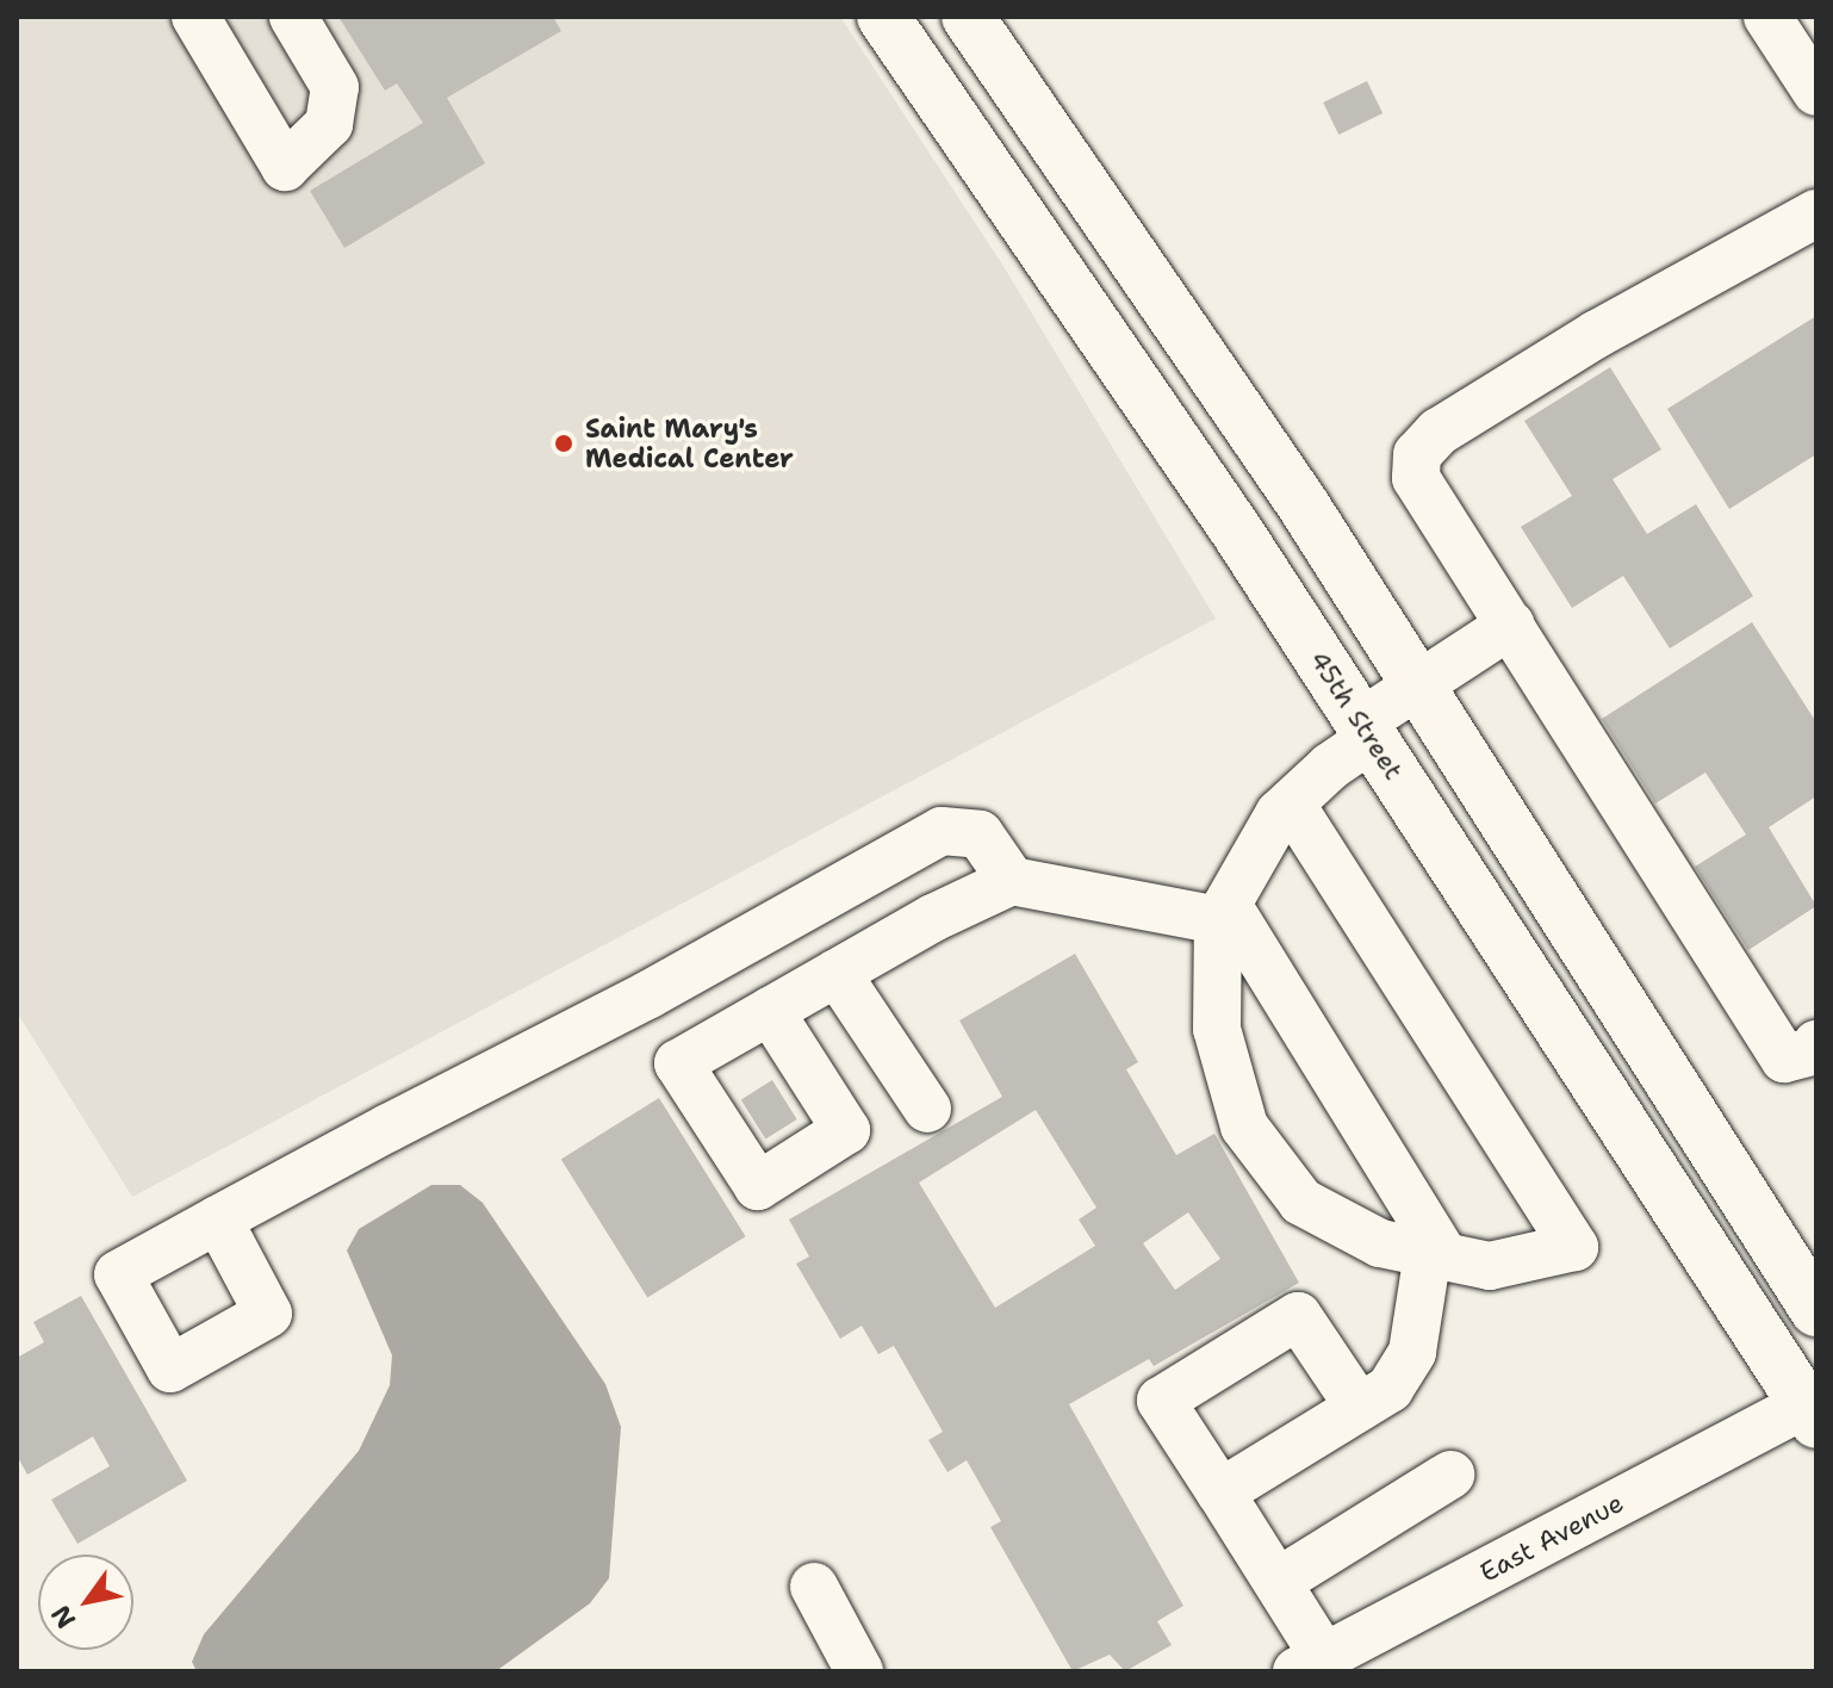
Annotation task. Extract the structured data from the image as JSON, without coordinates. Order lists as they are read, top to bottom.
{
  "streets": {
    "main road": ["45th Street"],
    "street": ["East Avenue"]
  },
  "crossings": [
    ["45th Street", "East Avenue"]
  ],
  "places": ["Saint Mary's Medical Center"],
  "north": "bottom left"
}
